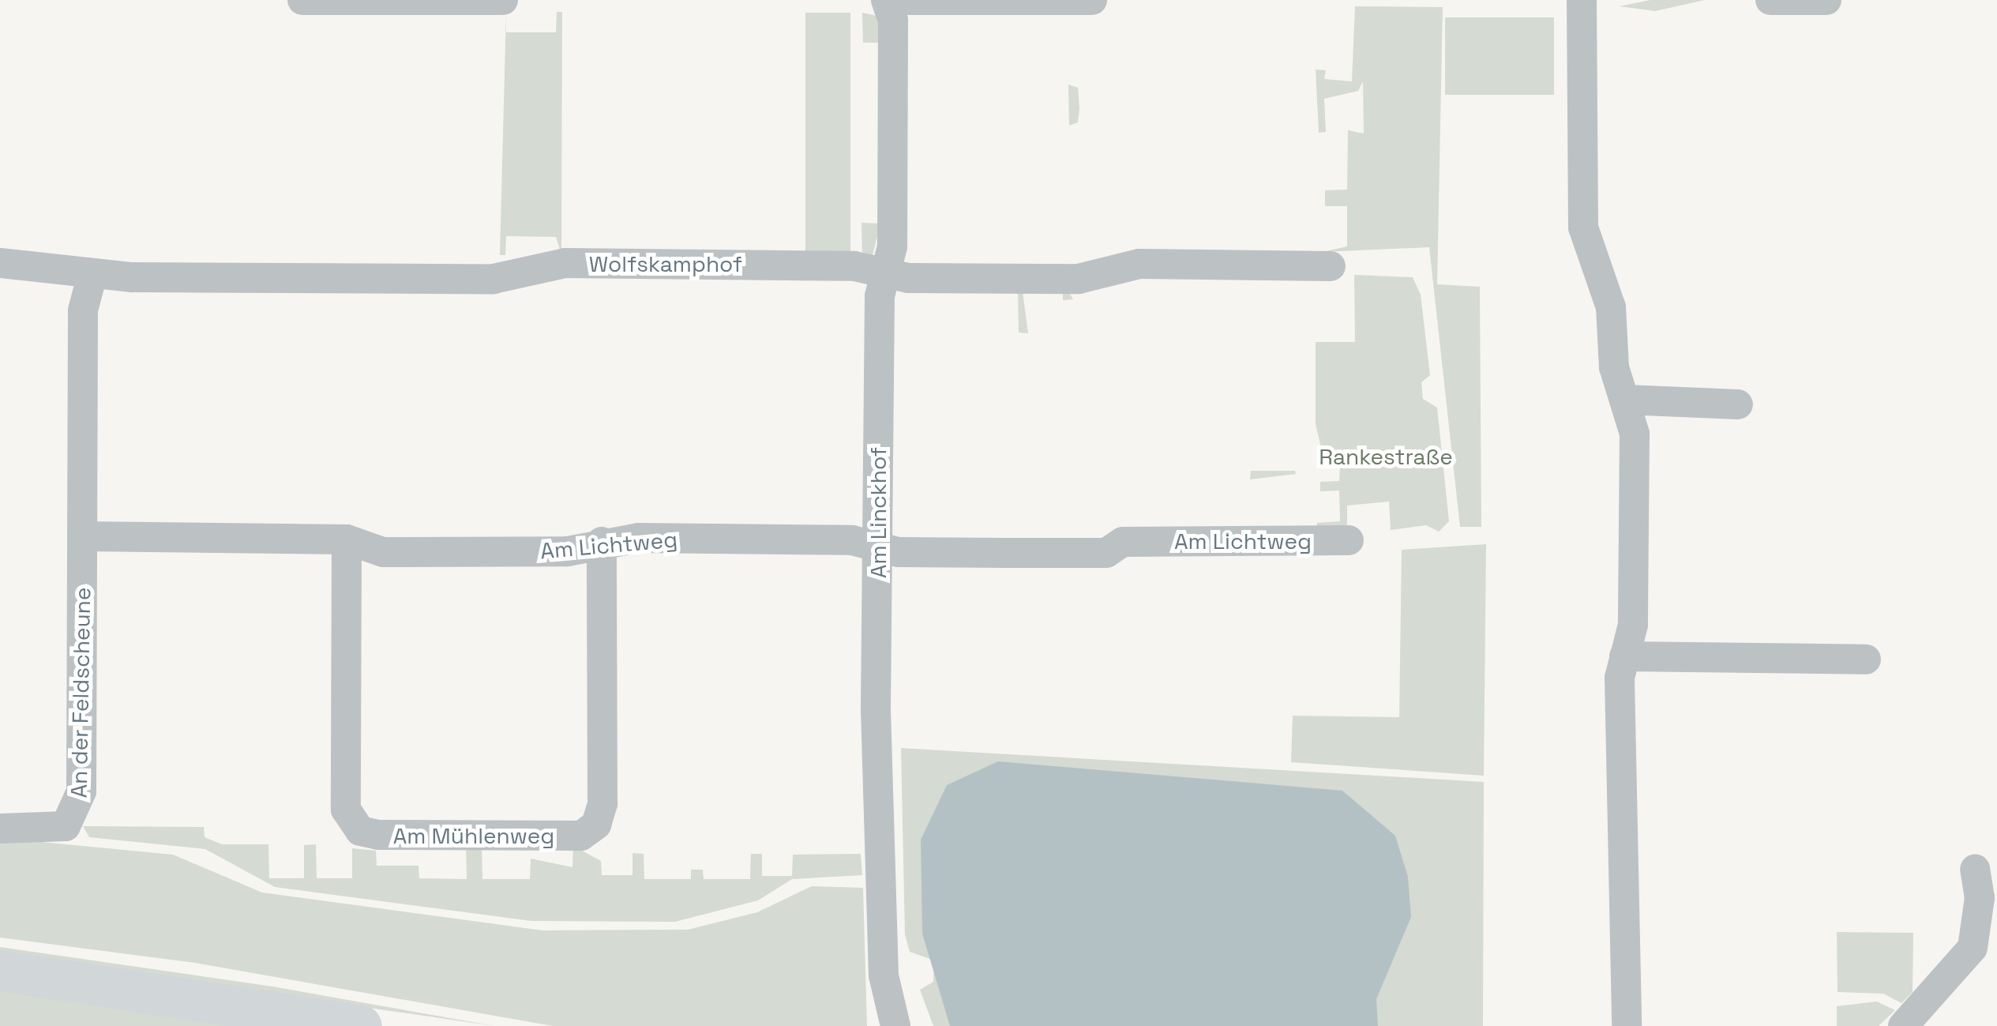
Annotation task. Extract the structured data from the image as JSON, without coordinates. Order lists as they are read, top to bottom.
{
  "streets": {
    "street": [
      "Wolfskamphof",
      "Am Linckhof",
      "Am Lichtweg",
      "An der Feldscheune",
      "Am Mühlenweg"
    ]
  },
  "crossings": [
    ["Wolfskamphof", "Am Linckhof"],
    ["Am Linckhof", "Am Lichtweg"],
    ["Am Lichtweg", "An der Feldscheune"],
    ["Am Lichtweg", "Am Mühlenweg"]
  ],
  "parks": ["Rankestraße"]
}
